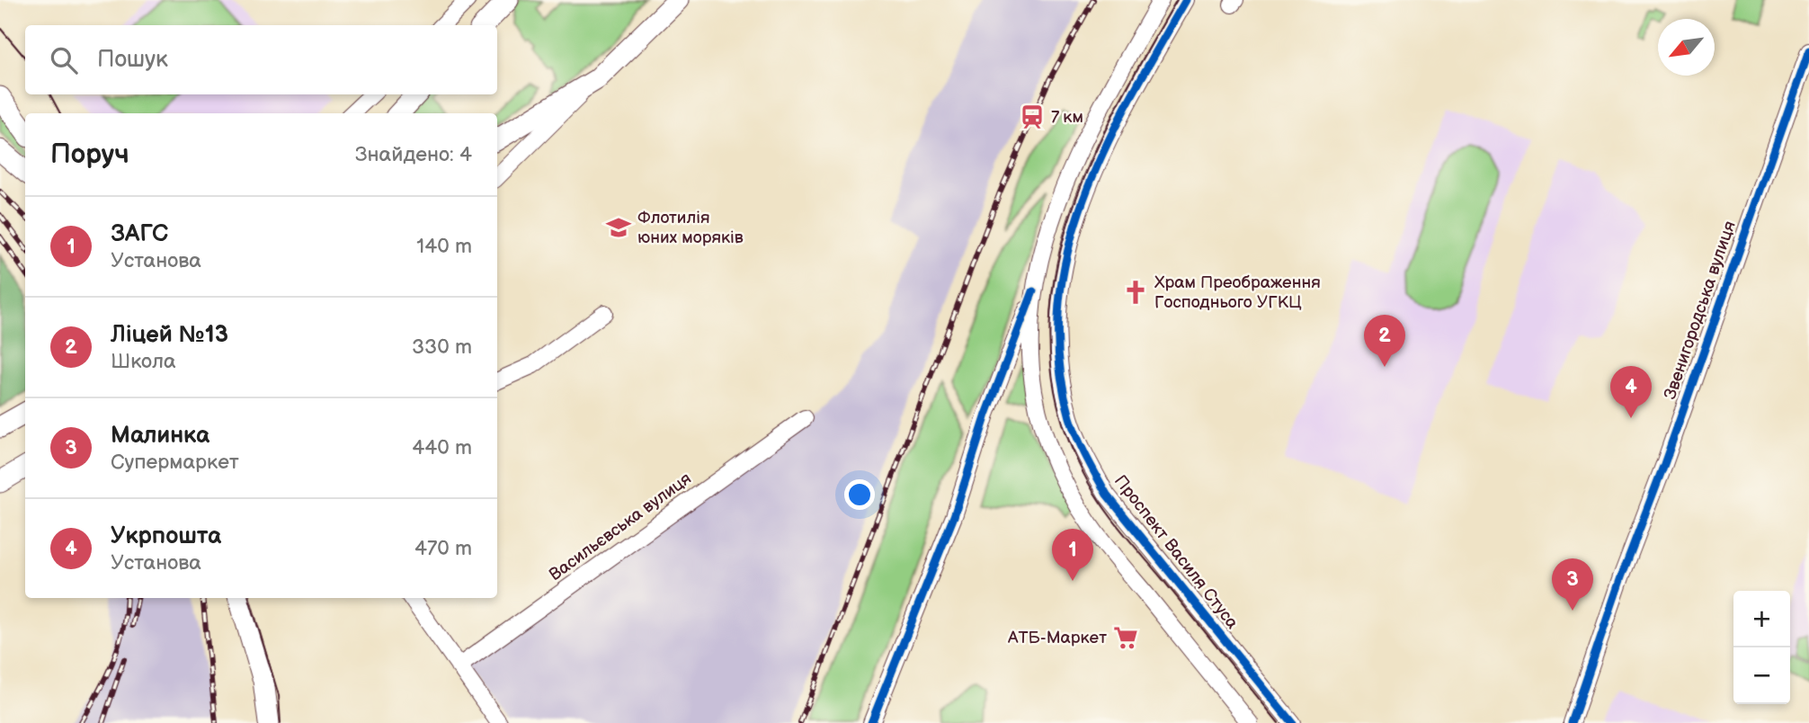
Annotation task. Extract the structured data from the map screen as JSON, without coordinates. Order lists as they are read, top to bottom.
{
  "streets": {
    "street": ["Звенигородська вулиця", "Васильєвська вулиця", "Проспект Василя Стуса"]
  },
  "places": {
    "station": ["7 км"],
    "school or university": ["Флотилія юних моряків"],
    "church": ["Храм Преображення Господнього УГКЦ"],
    "supermarket": ["АТБ-Маркет"]
  },
  "north": "bottom left",
  "page": {
    "search": "Пошук",
    "heading": ["Поруч", "Знайдено: 4"],
    "list": [
      {
        "mark": "1",
        "name": "ЗАГС",
        "note": "Установа",
        "value": "140 m"
      },
      {
        "mark": "2",
        "name": "Ліцей №13",
        "note": "Школа",
        "value": "330 m"
      },
      {
        "mark": "3",
        "name": "Малинка",
        "note": "Супермаркет",
        "value": "440 m"
      },
      {
        "mark": "4",
        "name": "Укрпошта",
        "note": "Установа",
        "value": "470 m"
      }
    ],
    "pins": [
      "2",
      "4",
      "1",
      "3"
    ],
    "map_buttons": ["+", "−"]
  }
}
